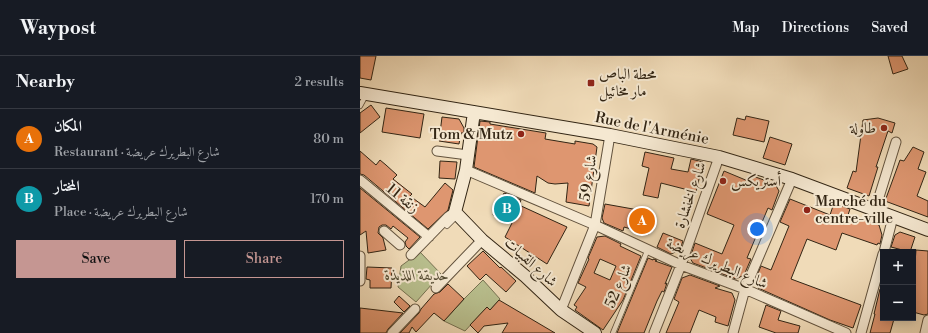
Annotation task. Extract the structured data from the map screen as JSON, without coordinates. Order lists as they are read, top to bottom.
{
  "streets": {
    "street": [
      "Rue de l'Arménie",
      "شارع 59",
      "شارع الخنشارة",
      "زنقة 11",
      "شارع القبيات",
      "شارع البطريرك عريضة"
    ],
    "lane": ["شارع 52"]
  },
  "crossings": [
    ["Rue de l'Arménie", "شارع 59"],
    ["Rue de l'Arménie", "شارع الخنشارة"],
    ["شارع 59", "شارع القبيات"],
    ["شارع 59", "شارع البطريرك عريضة"],
    ["شارع الخنشارة", "شارع البطريرك عريضة"],
    ["شارع البطريرك عريضة", "شارع 52"]
  ],
  "parks": ["حديقة اللذيذة"],
  "places": {
    "transit": ["محطة الباص مار مخائيل"],
    "other": [
      "طاولة",
      "Tom & Mutz",
      "أستريكس",
      "Marché du centre-ville"
    ]
  },
  "page": {
    "header": "Waypost",
    "nav": ["Map", "Directions", "Saved"],
    "heading": ["Nearby", "2 results"],
    "list": [
      {
        "mark": "A",
        "name": "المكان",
        "note": "Restaurant · شارع البطريرك عريضة",
        "value": "80 m"
      },
      {
        "mark": "B",
        "name": "المختار",
        "note": "Place · شارع البطريرك عريضة",
        "value": "170 m"
      }
    ],
    "pins": ["B", "A"],
    "buttons": ["Save", "Share"],
    "map_buttons": ["+", "−"]
  }
}
